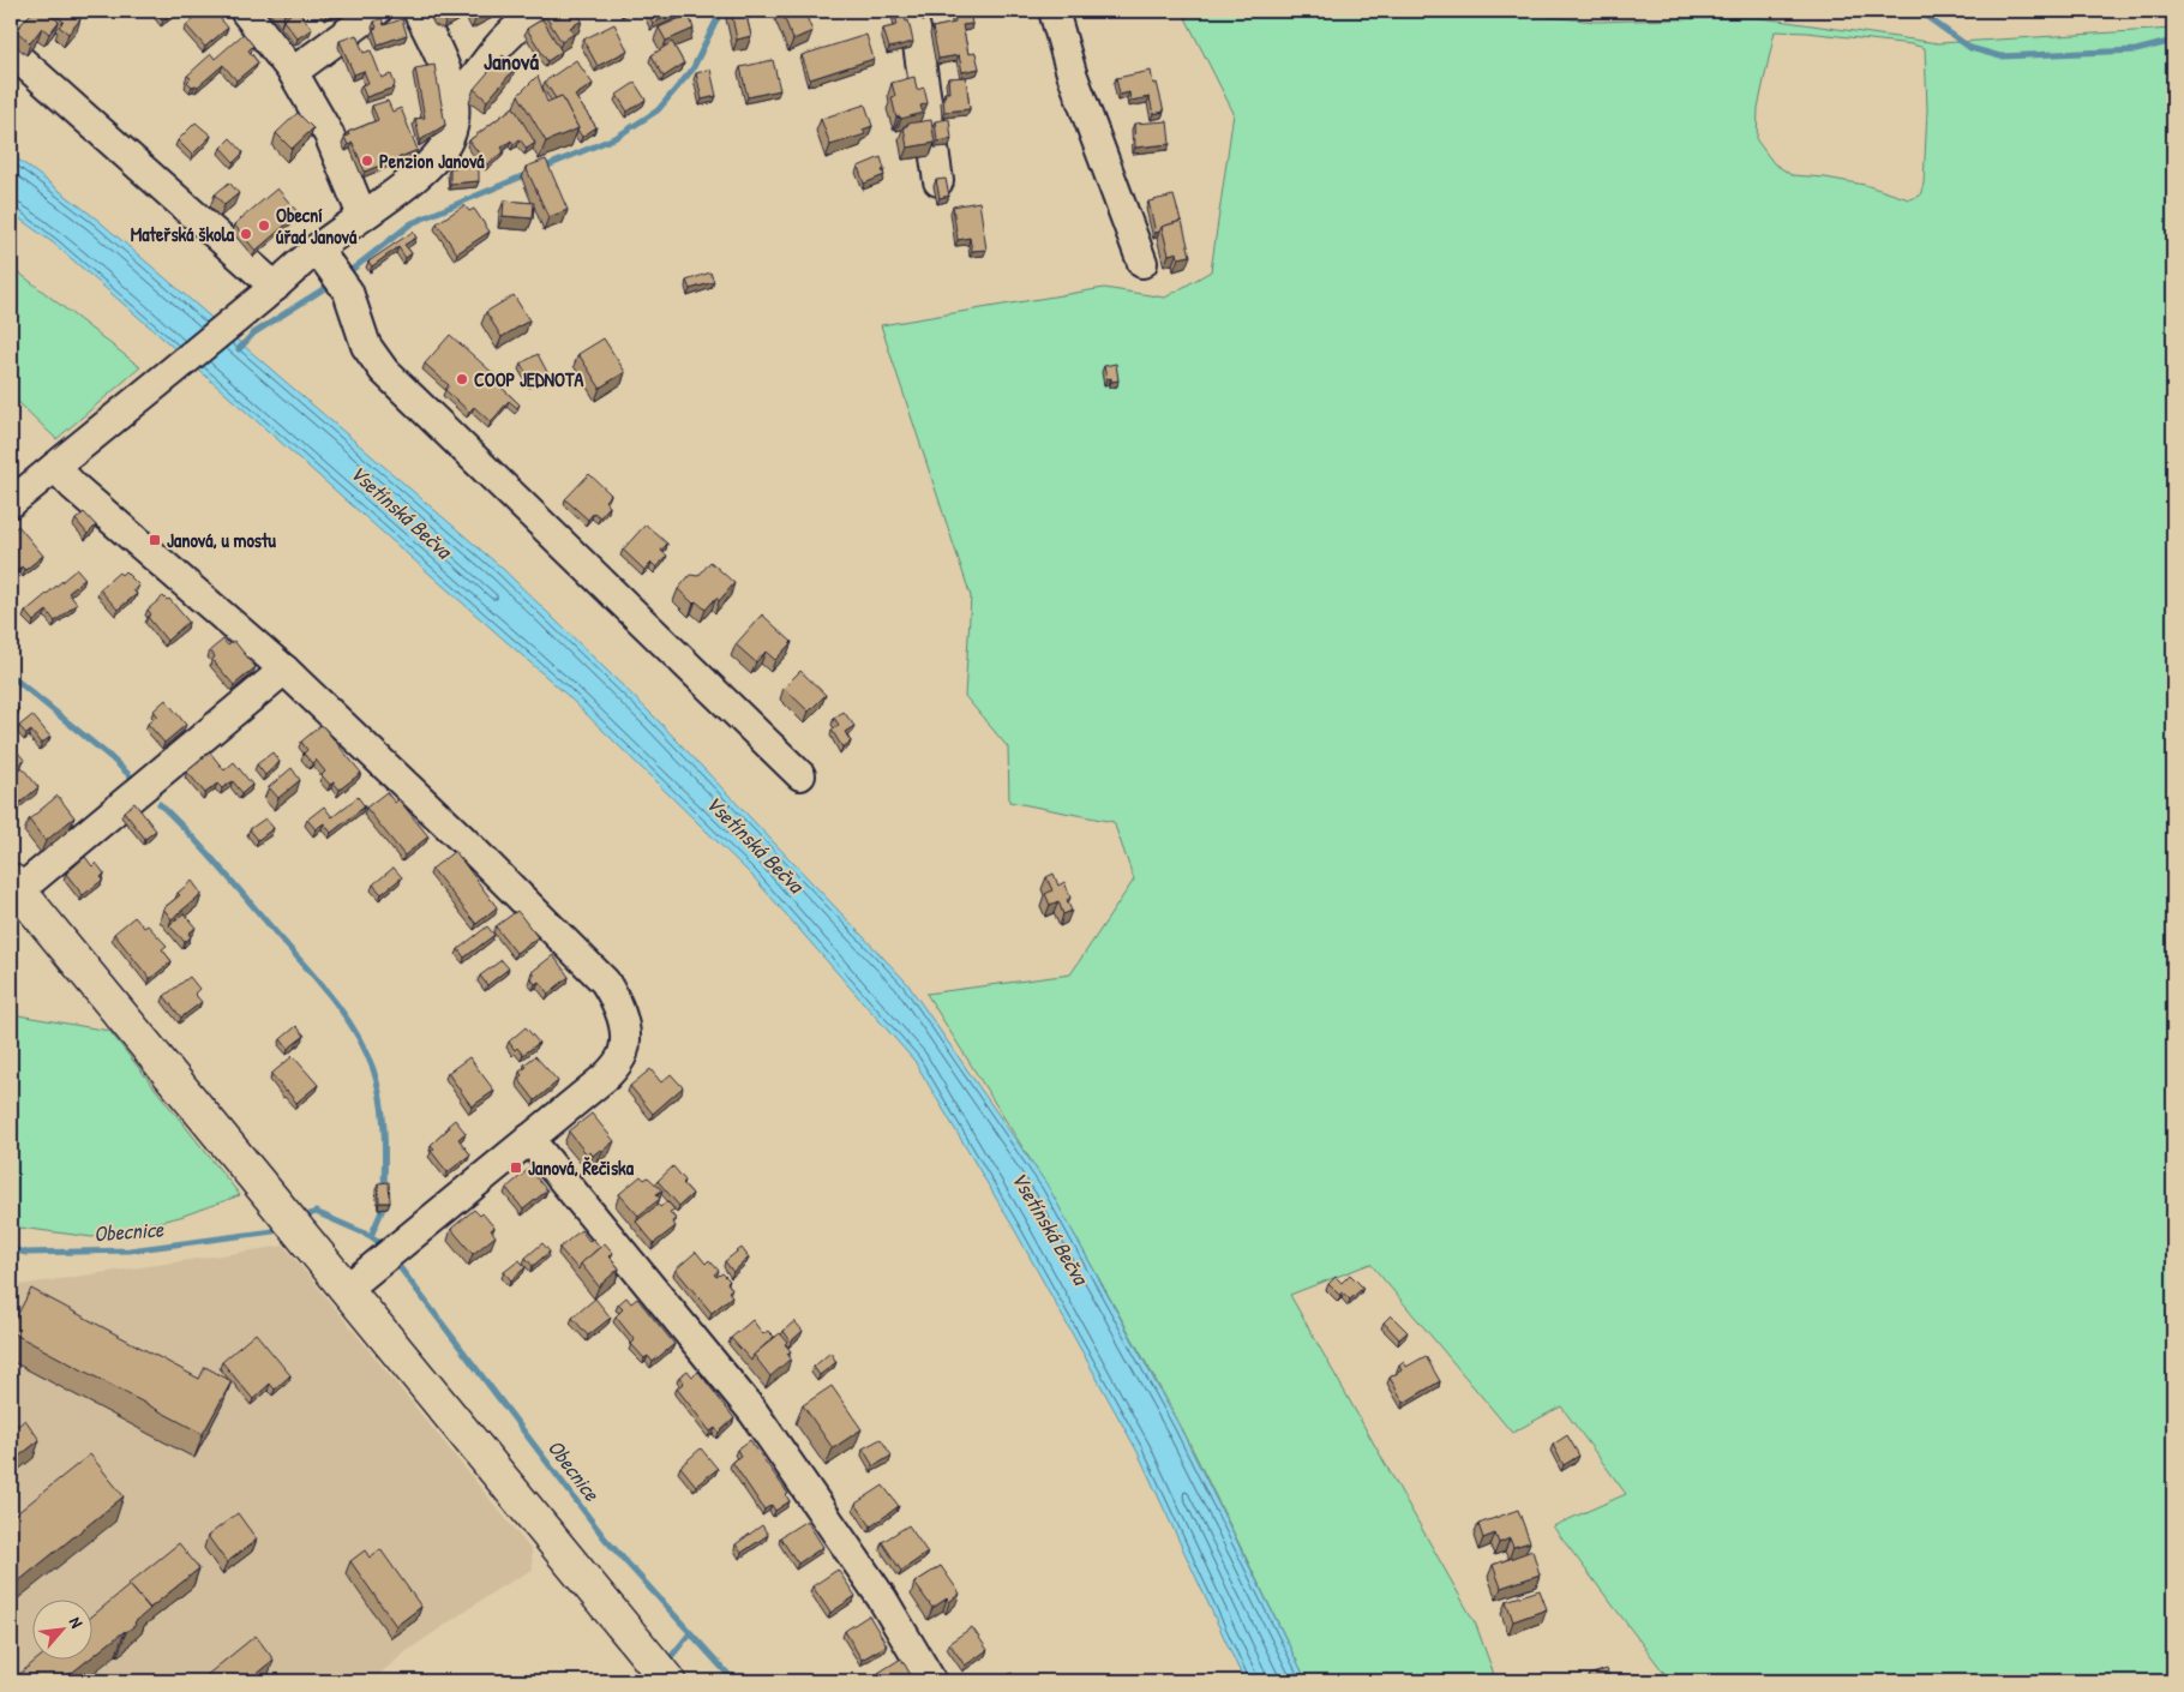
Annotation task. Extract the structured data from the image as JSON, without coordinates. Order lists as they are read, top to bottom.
{
  "districts": ["Janová"],
  "water": ["Vsetínská Bečva", "Obecnice"],
  "places": {
    "other": [
      "Penzion Janová",
      "Obecní úřad Janová",
      "Mateřská škola",
      "COOP JEDNOTA"
    ],
    "transit": ["Janová, u mostu", "Janová, Řečiska"]
  },
  "north": "top right"
}
